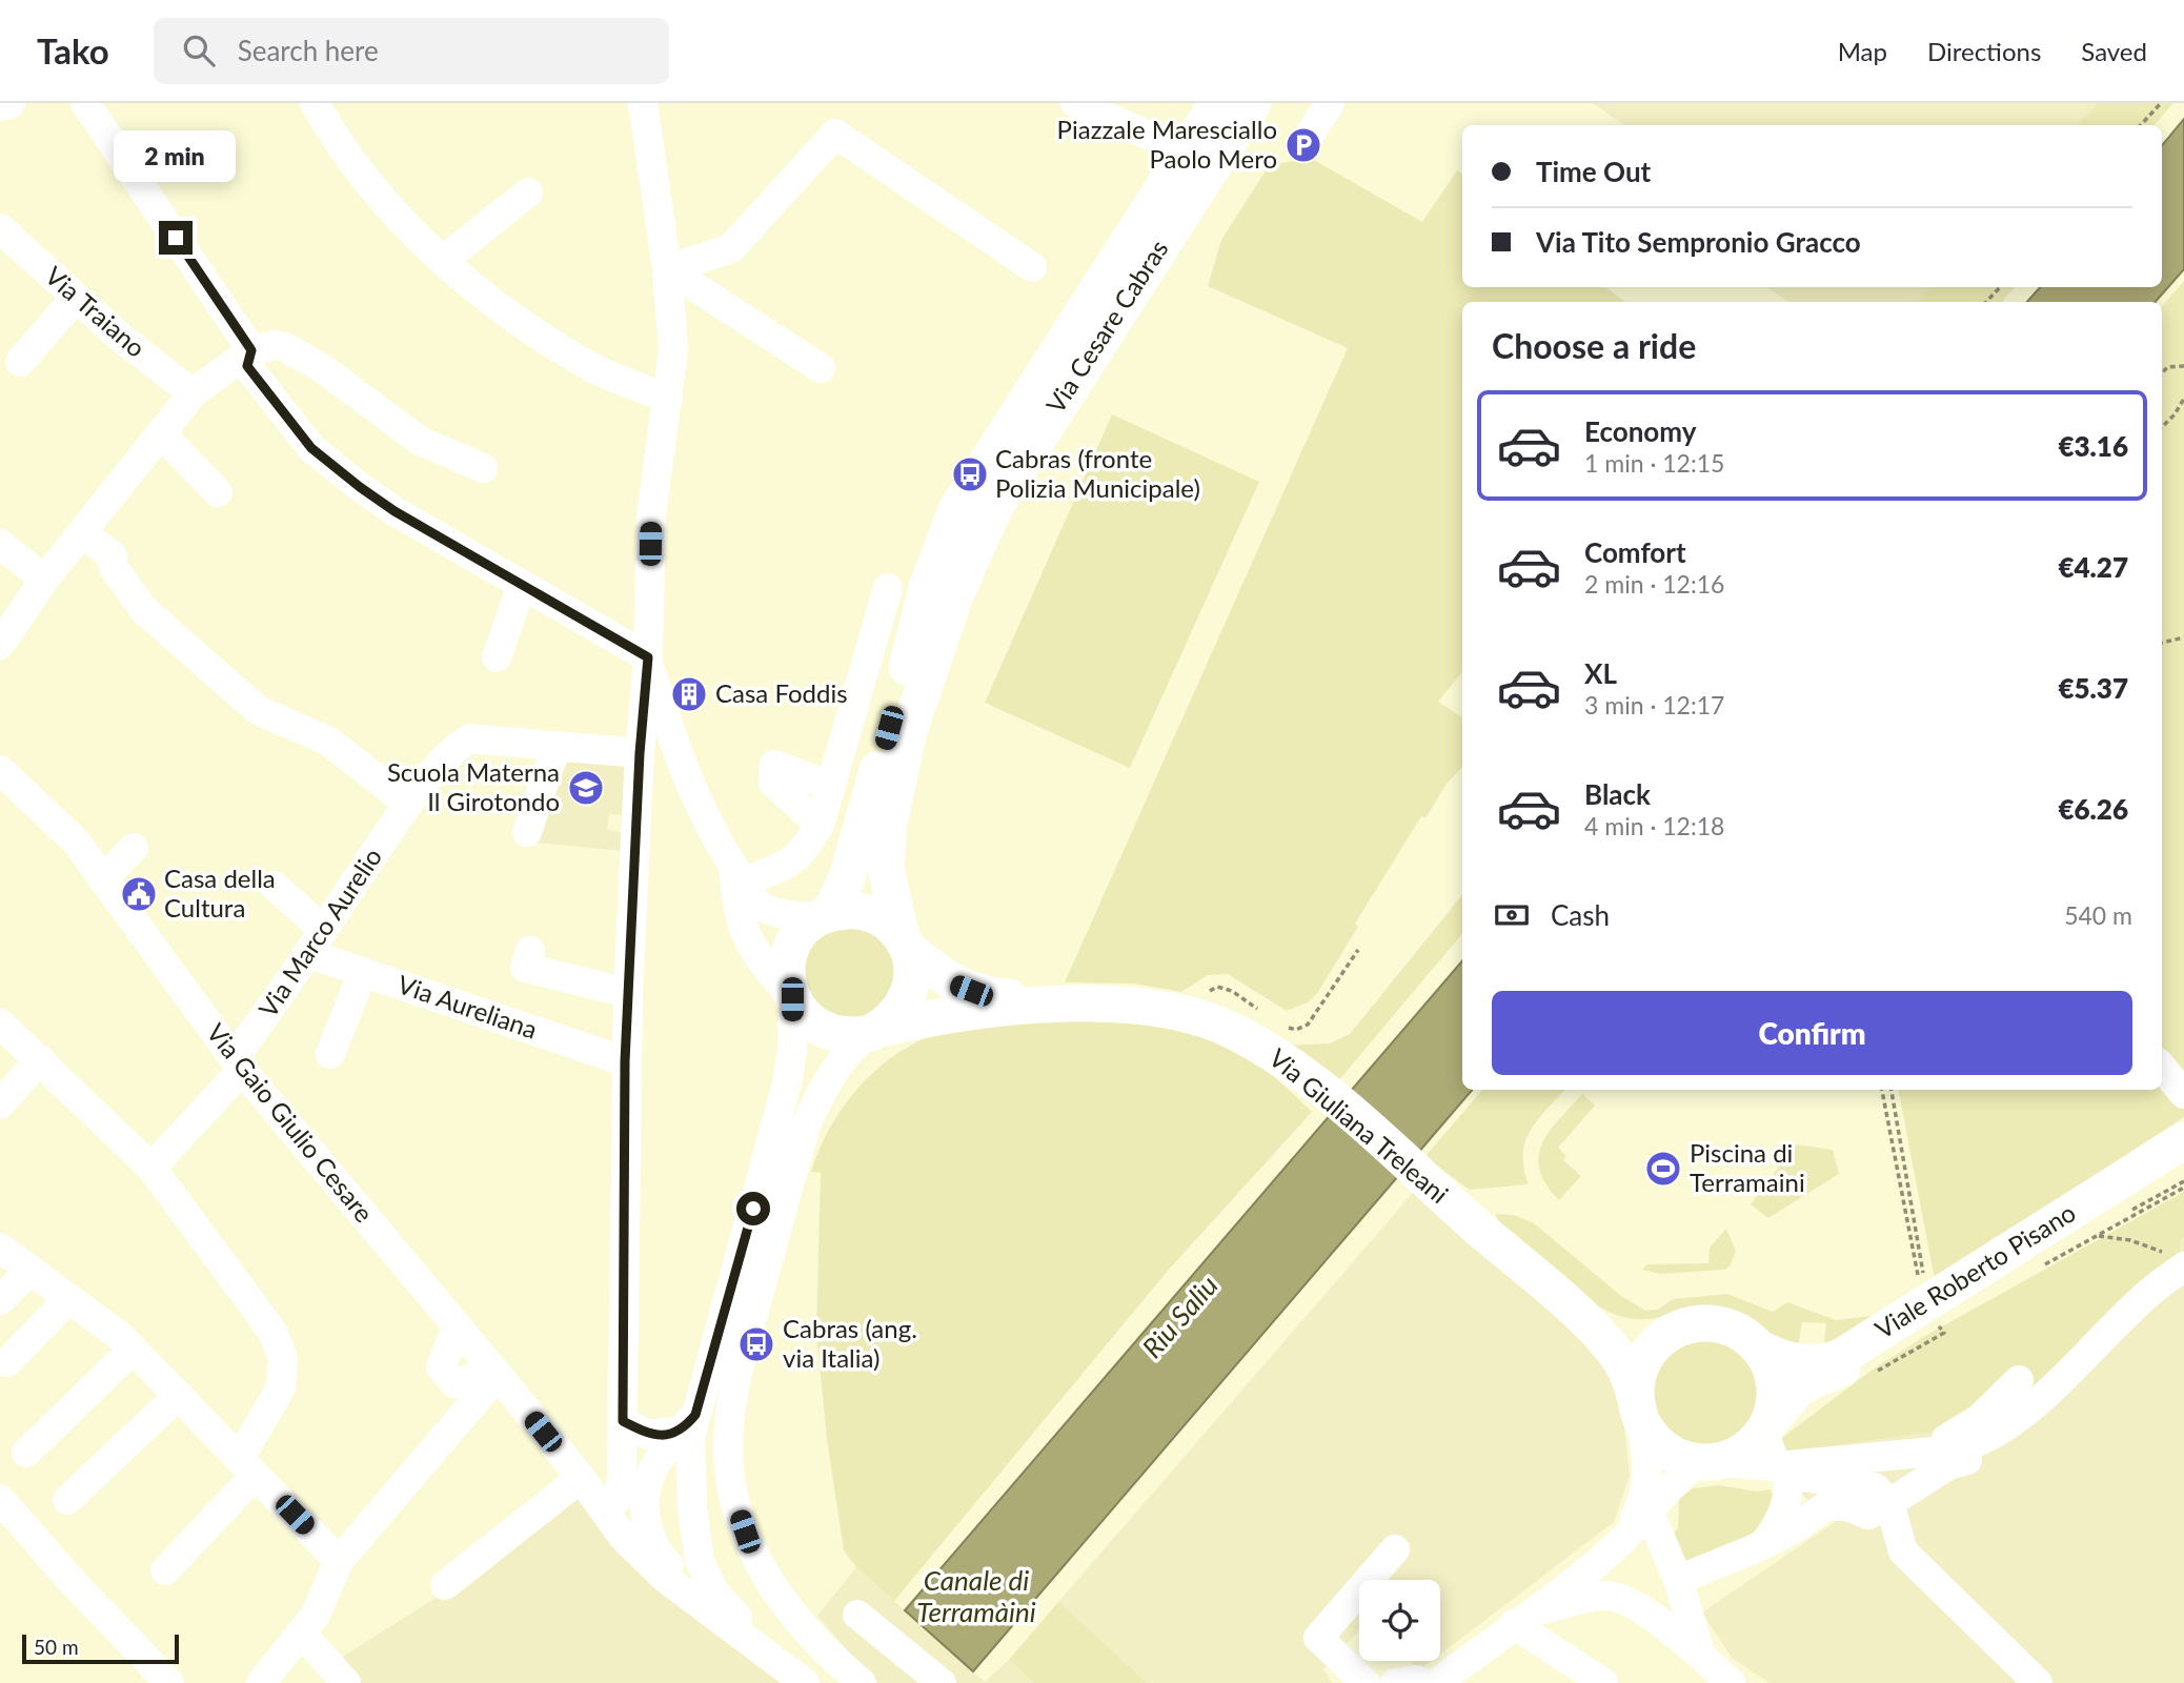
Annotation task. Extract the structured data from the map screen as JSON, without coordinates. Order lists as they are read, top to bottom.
{
  "streets": {
    "main road": ["Via Cesare Cabras", "Via Giuliana Treleani", "Viale Roberto Pisano"],
    "street": [
      "Via Traiano",
      "Via Marco Aurelio",
      "Via Aureliana",
      "Via Gaio Giulio Cesare"
    ]
  },
  "crossings": [
    ["Via Cesare Cabras", "Via Giuliana Treleani"],
    ["Via Marco Aurelio", "Via Aureliana"],
    ["Via Marco Aurelio", "Via Gaio Giulio Cesare"],
    ["Via Giuliana Treleani", "Viale Roberto Pisano"]
  ],
  "water": ["Riu Saliu", "Canale di Terramàini"],
  "places": {
    "parking": ["Piazzale Maresciallo Paolo Mero"],
    "bus stop": ["Cabras (fronte Polizia Municipale)", "Cabras (ang. via Italia)"],
    "building": ["Casa Foddis"],
    "school or university": ["Scuola Materna Il Girotondo"],
    "public building": ["Casa della Cultura"],
    "sports": ["Piscina di Terramaini"]
  },
  "scale_bar": "50 m",
  "page": {
    "header": "Tako",
    "search": "Search here",
    "nav": ["Map", "Directions", "Saved"],
    "banner": ["Time Out", "Via Tito Sempronio Gracco"],
    "bubble": "2 min",
    "heading": "Choose a ride",
    "list": [
      {
        "name": "Economy",
        "note": "1 min · 12:15",
        "value": "€3.16"
      },
      {
        "name": "Comfort",
        "note": "2 min · 12:16",
        "value": "€4.27"
      },
      {
        "name": "XL",
        "note": "3 min · 12:17",
        "value": "€5.37"
      },
      {
        "name": "Black",
        "note": "4 min · 12:18",
        "value": "€6.26"
      }
    ],
    "pay": ["Cash", "540 m"],
    "buttons": "Confirm",
    "scale": "50 m"
  }
}
